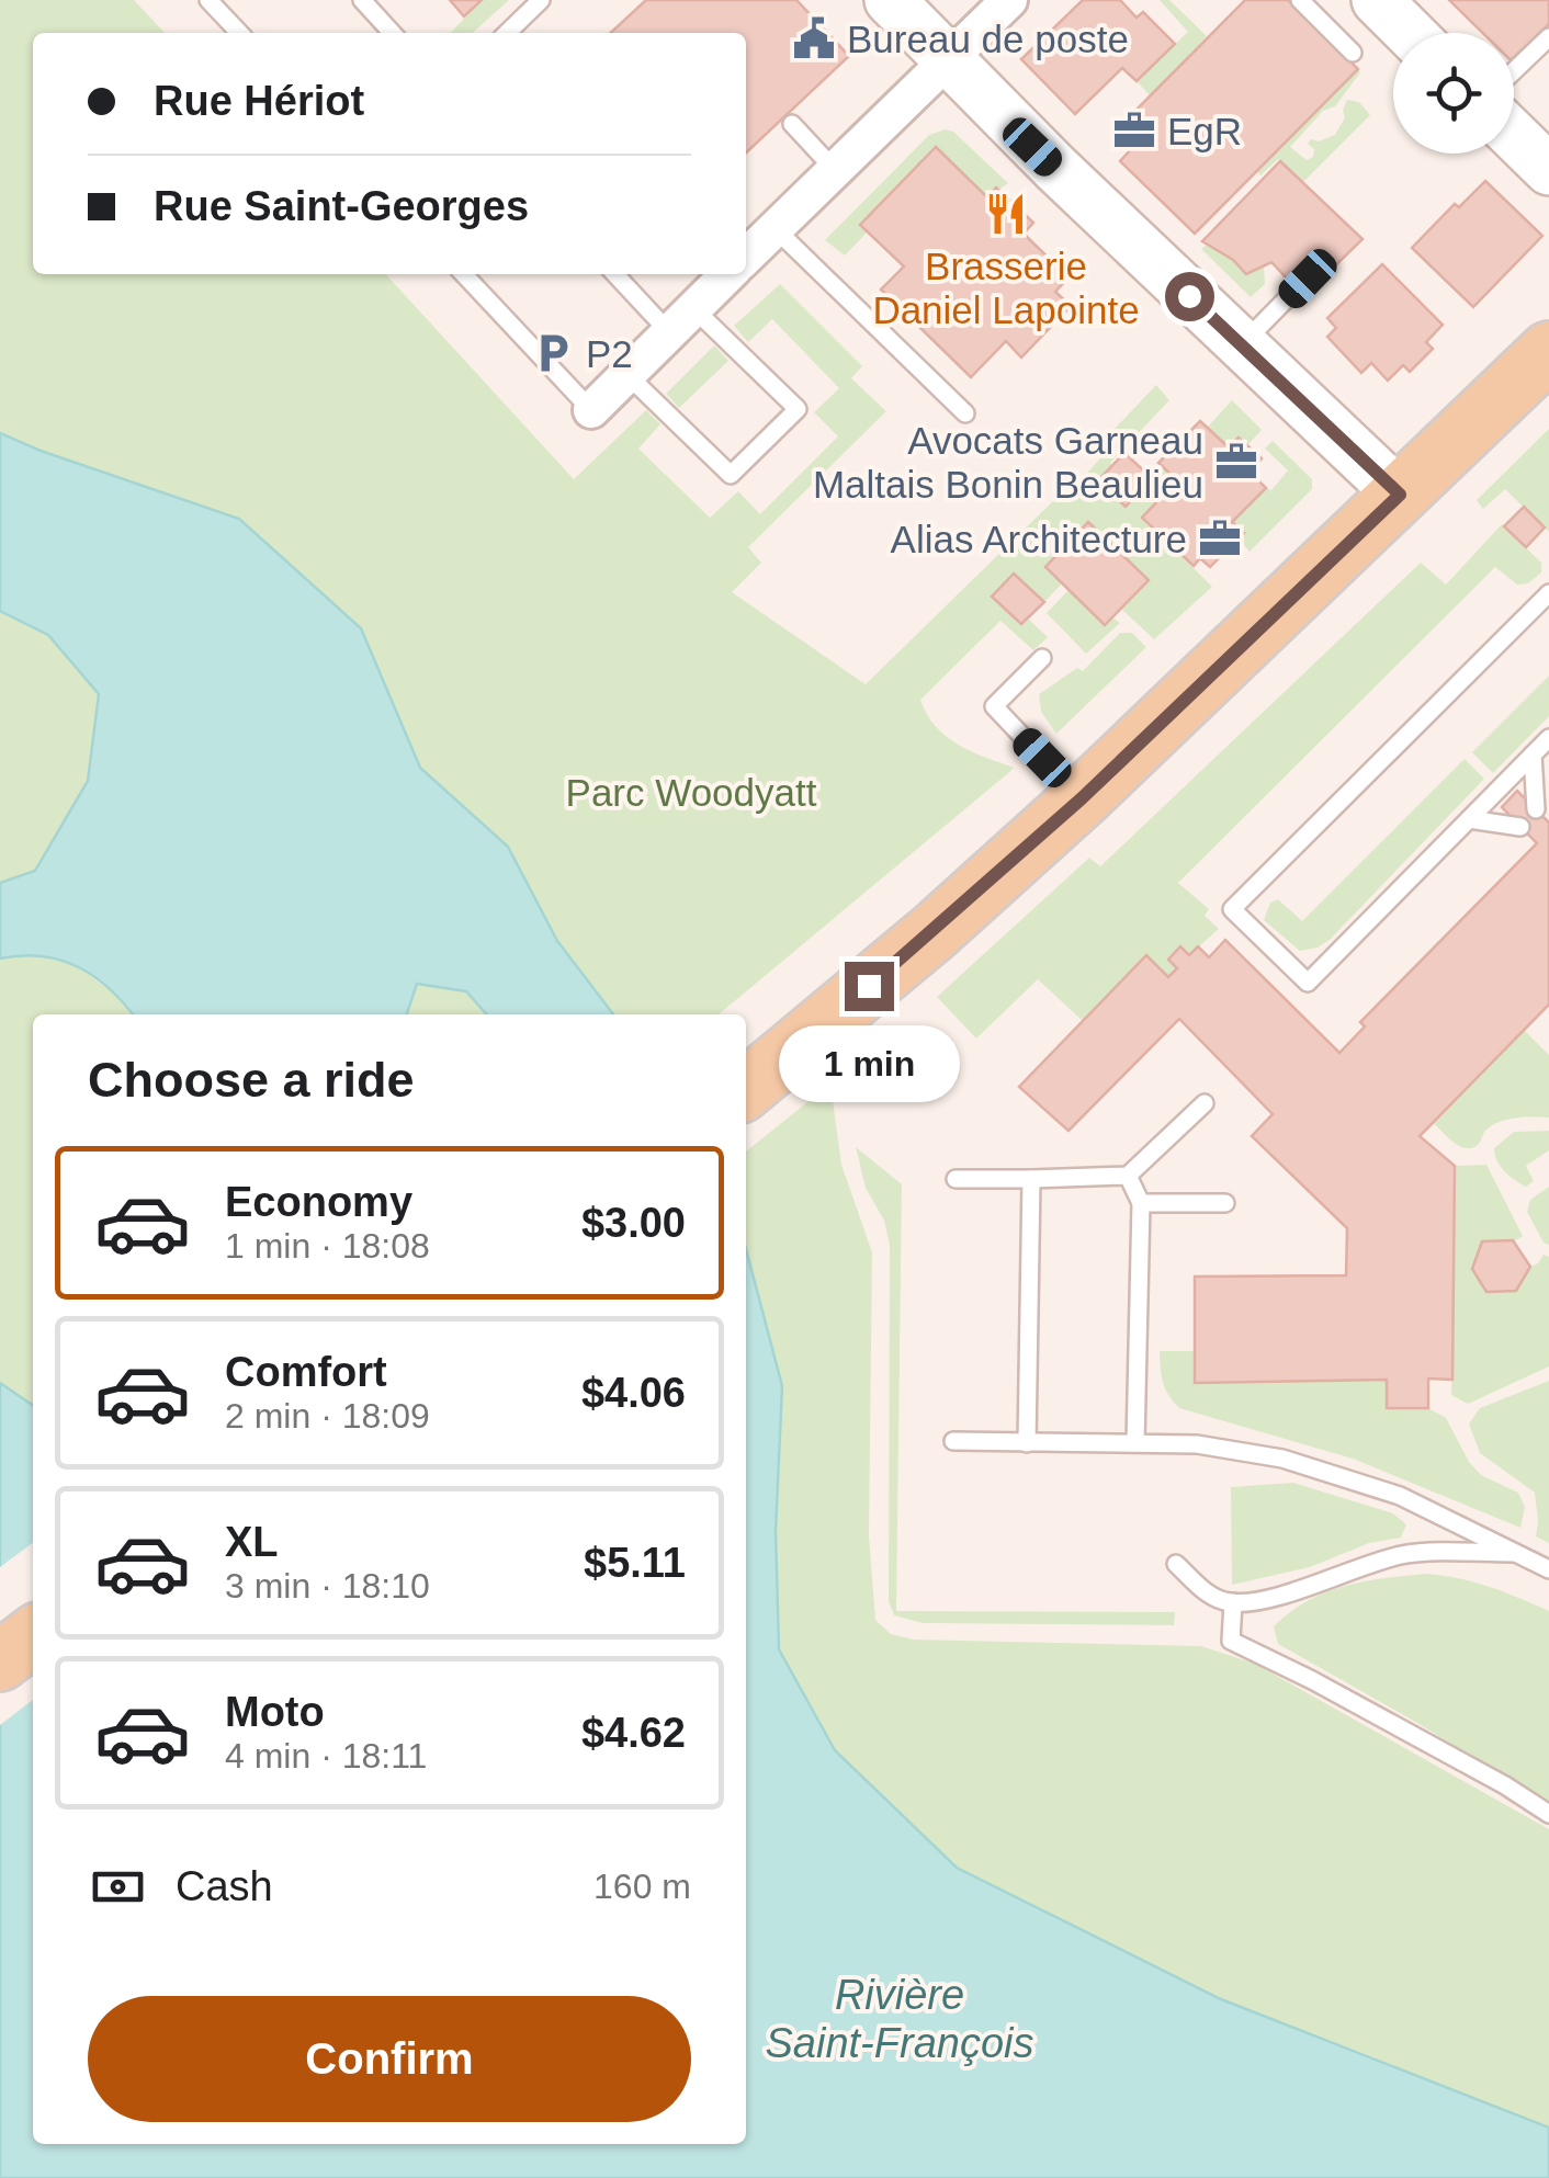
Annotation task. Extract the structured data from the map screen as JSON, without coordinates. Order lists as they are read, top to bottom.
{
  "water": ["Rivière Saint-François"],
  "parks": ["Parc Woodyatt"],
  "places": {
    "public building": ["Bureau de poste"],
    "office": ["EgR", "Avocats Garneau Maltais Bonin Beaulieu", "Alias Architecture"],
    "restaurant": ["Brasserie Daniel Lapointe"],
    "parking": ["P2"]
  },
  "page": {
    "banner": ["Rue Hériot", "Rue Saint-Georges"],
    "heading": "Choose a ride",
    "bubble": "1 min",
    "list": [
      {
        "name": "Economy",
        "note": "1 min · 18:08",
        "value": "$3.00"
      },
      {
        "name": "Comfort",
        "note": "2 min · 18:09",
        "value": "$4.06"
      },
      {
        "name": "XL",
        "note": "3 min · 18:10",
        "value": "$5.11"
      },
      {
        "name": "Moto",
        "note": "4 min · 18:11",
        "value": "$4.62"
      }
    ],
    "pay": ["Cash", "160 m"],
    "buttons": "Confirm"
  }
}
